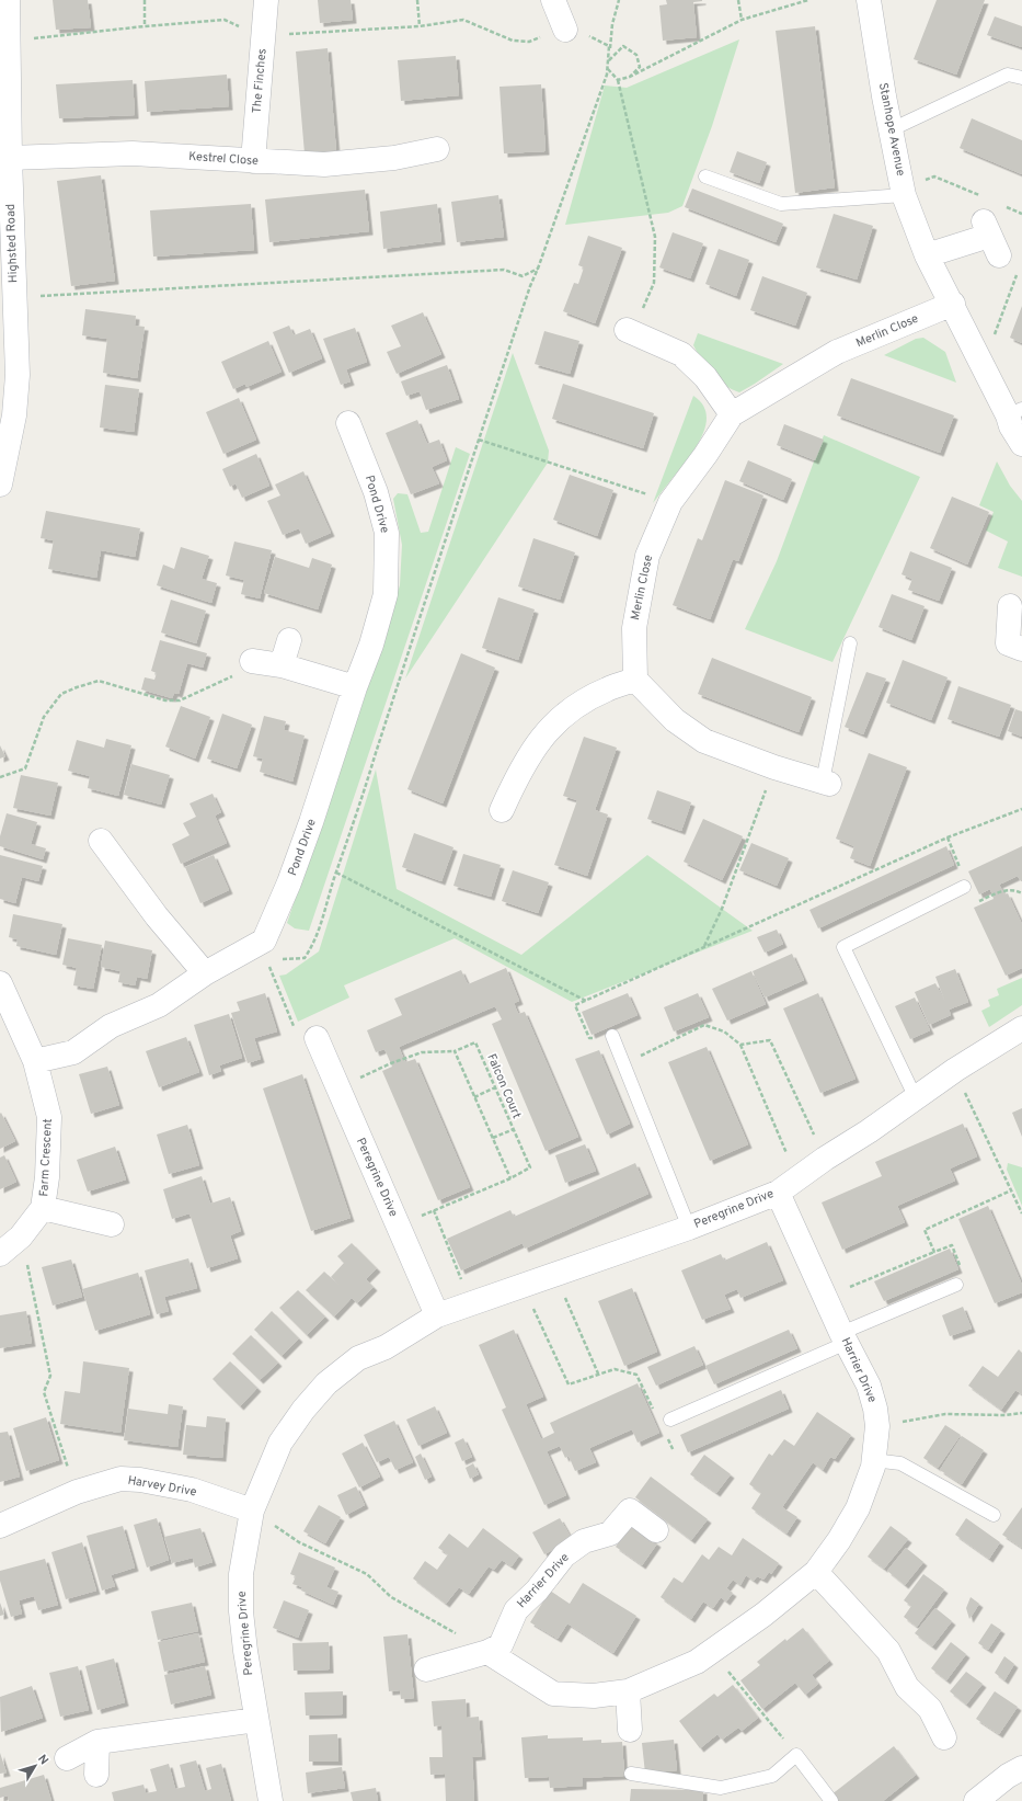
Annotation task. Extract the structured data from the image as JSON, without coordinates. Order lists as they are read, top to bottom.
{
  "streets": {
    "street": [
      "The Finches",
      "Stanhope Avenue",
      "Kestrel Close",
      "Highsted Road",
      "Merlin Close",
      "Pond Drive",
      "Farm Crescent",
      "Peregrine Drive",
      "Harrier Drive",
      "Harvey Drive"
    ],
    "path": ["Falcon Court"]
  },
  "crossings": [
    ["The Finches", "Kestrel Close"],
    ["Stanhope Avenue", "Merlin Close"],
    ["Kestrel Close", "Highsted Road"],
    ["Peregrine Drive", "Harrier Drive"],
    ["Peregrine Drive", "Harvey Drive"]
  ],
  "north": "top right"
}
